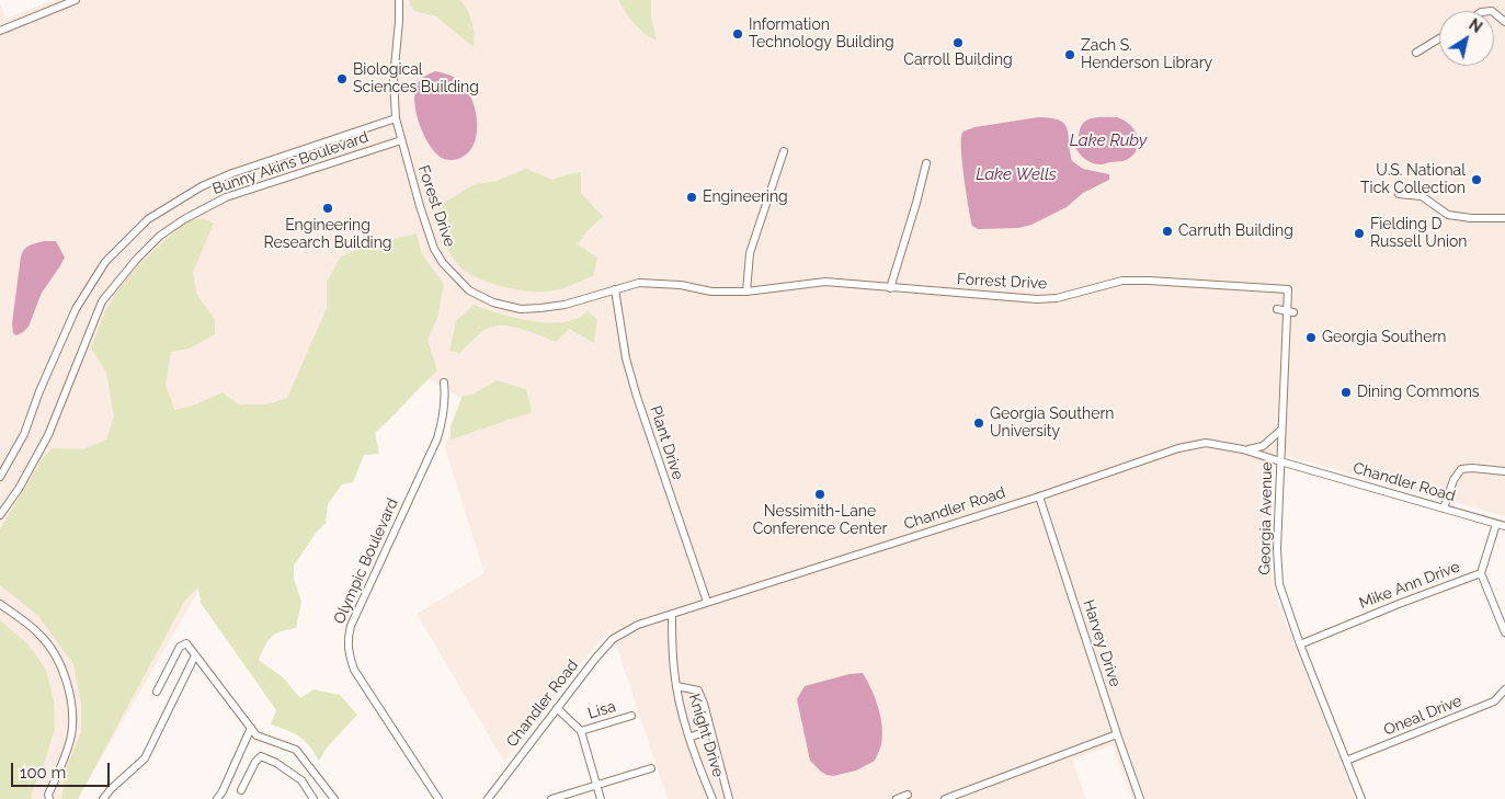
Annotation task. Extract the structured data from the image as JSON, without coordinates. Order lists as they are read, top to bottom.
{
  "streets": {
    "street": [
      "Bunny Akins Boulevard",
      "Forest Drive",
      "Forrest Drive",
      "Plant Drive",
      "Chandler Road",
      "Georgia Avenue",
      "Olympic Boulevard",
      "Mike Ann Drive",
      "Harvey Drive",
      "Lisa",
      "Oneal Drive",
      "Knight Drive"
    ]
  },
  "crossings": [
    ["Bunny Akins Boulevard", "Forest Drive"],
    ["Forest Drive", "Forrest Drive"],
    ["Forest Drive", "Plant Drive"],
    ["Forrest Drive", "Georgia Avenue"],
    ["Plant Drive", "Chandler Road"],
    ["Chandler Road", "Georgia Avenue"],
    ["Chandler Road", "Mike Ann Drive"],
    ["Chandler Road", "Harvey Drive"],
    ["Chandler Road", "Knight Drive"],
    ["Georgia Avenue", "Mike Ann Drive"],
    ["Georgia Avenue", "Oneal Drive"]
  ],
  "water": ["Lake Ruby", "Lake Wells"],
  "places": [
    "Information Technology Building",
    "Carroll Building",
    "Zach S. Henderson Library",
    "Biological Sciences Building",
    "U.S. National Tick Collection",
    "Engineering",
    "Engineering Research Building",
    "Carruth Building",
    "Fielding D Russell Union",
    "Georgia Southern",
    "Dining Commons",
    "Georgia Southern University",
    "Nessimith-Lane Conference Center"
  ],
  "scale_bar": "100 m",
  "north": "top right"
}
